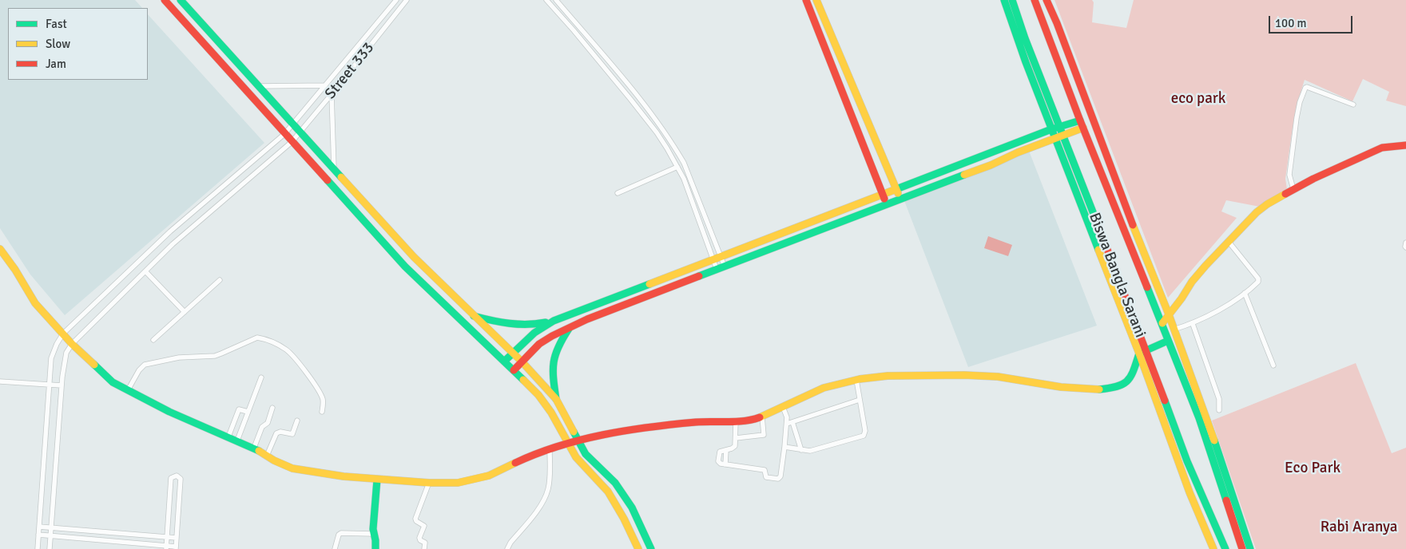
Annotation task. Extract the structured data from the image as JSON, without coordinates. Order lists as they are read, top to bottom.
{
  "streets": {
    "street": ["Street 333", "Biswa Bangla Sarani"]
  },
  "parks": ["eco park", "Eco Park", "Rabi Aranya"],
  "legend": ["Fast", "Slow", "Jam"],
  "scale_bar": "100 m"
}
